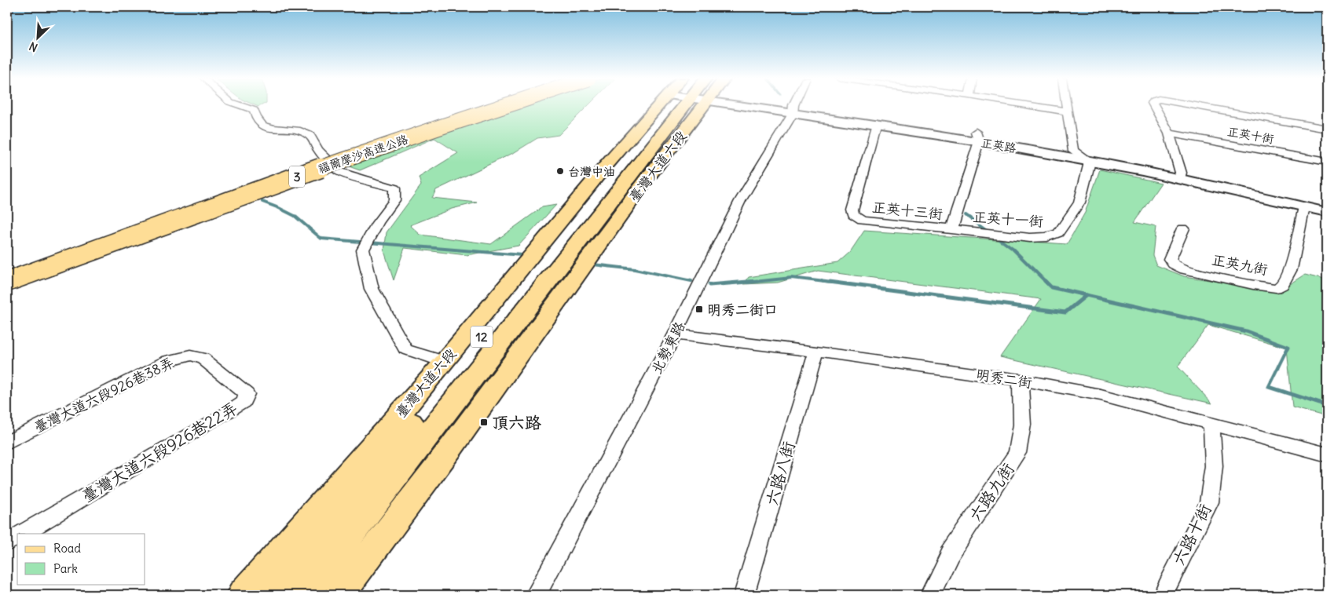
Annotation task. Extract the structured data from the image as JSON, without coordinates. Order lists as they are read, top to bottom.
{
  "streets": {
    "highway": ["福爾摩沙高速公路", "3"],
    "main road": ["臺灣大道六段", "12"],
    "street": [
      "正英十街",
      "正英路",
      "正英十三街",
      "正英十一街",
      "正英九街",
      "北勢東路",
      "明秀二街",
      "臺灣大道六段926巷38弄",
      "臺灣大道六段926巷22弄",
      "六路八街",
      "六路九街",
      "六路十街"
    ]
  },
  "crossings": [
    ["正英路", "正英十三街"],
    ["正英路", "正英十一街"],
    ["正英路", "正英九街"],
    ["正英路", "北勢東路"],
    ["正英十三街", "正英十一街"],
    ["北勢東路", "明秀二街"],
    ["明秀二街", "六路八街"],
    ["明秀二街", "六路九街"],
    ["明秀二街", "六路十街"],
    ["臺灣大道六段926巷38弄", "臺灣大道六段926巷22弄"]
  ],
  "places": {
    "other": ["台灣中油"],
    "transit": ["明秀二街口", "頂六路"]
  },
  "legend": ["Road", "Park"],
  "north": "bottom left"
}
